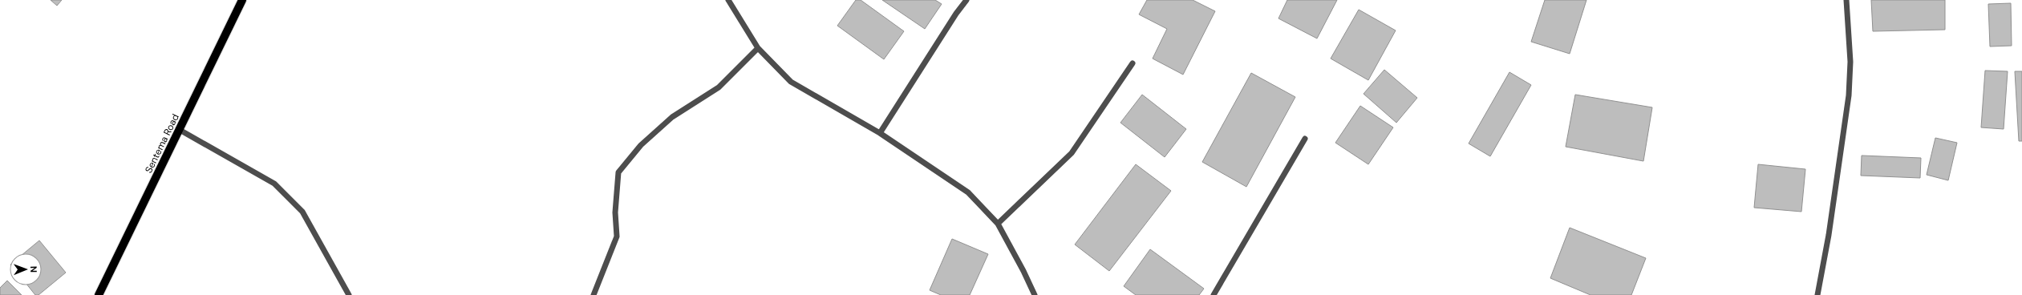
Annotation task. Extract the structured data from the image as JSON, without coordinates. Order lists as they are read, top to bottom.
{
  "streets": {
    "main road": ["Sentema Road"]
  },
  "north": "right"
}
